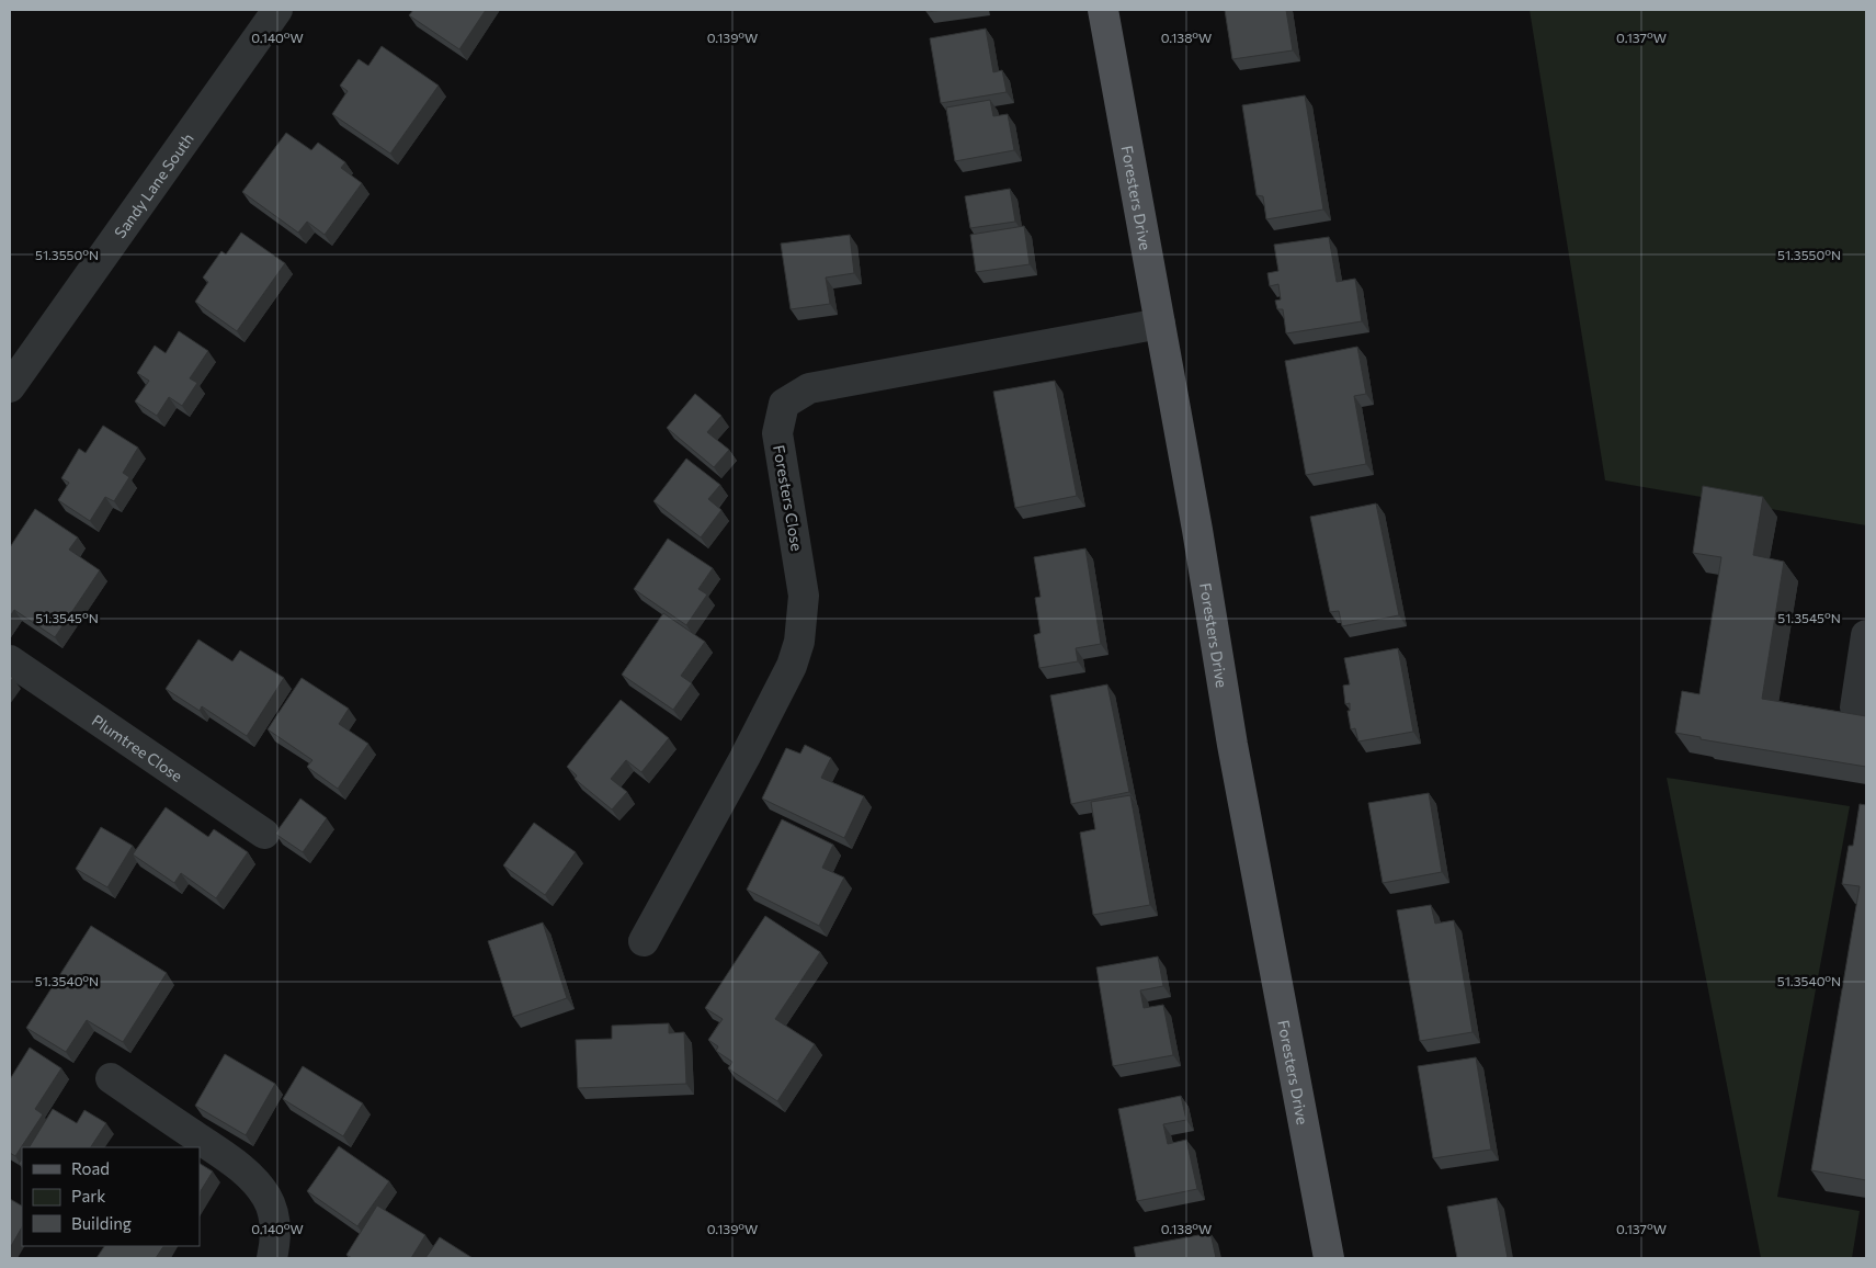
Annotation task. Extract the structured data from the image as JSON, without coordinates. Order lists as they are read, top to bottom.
{
  "streets": {
    "main road": ["Foresters Drive"],
    "street": ["Sandy Lane South", "Foresters Close", "Plumtree Close"]
  },
  "crossings": [
    ["Foresters Drive", "Foresters Close"]
  ],
  "legend": ["Road", "Park", "Building"],
  "coordinates": [
    "0.140°W",
    "0.139°W",
    "0.138°W",
    "0.137°W",
    "51.3550°N",
    "51.3545°N",
    "51.3540°N"
  ]
}
